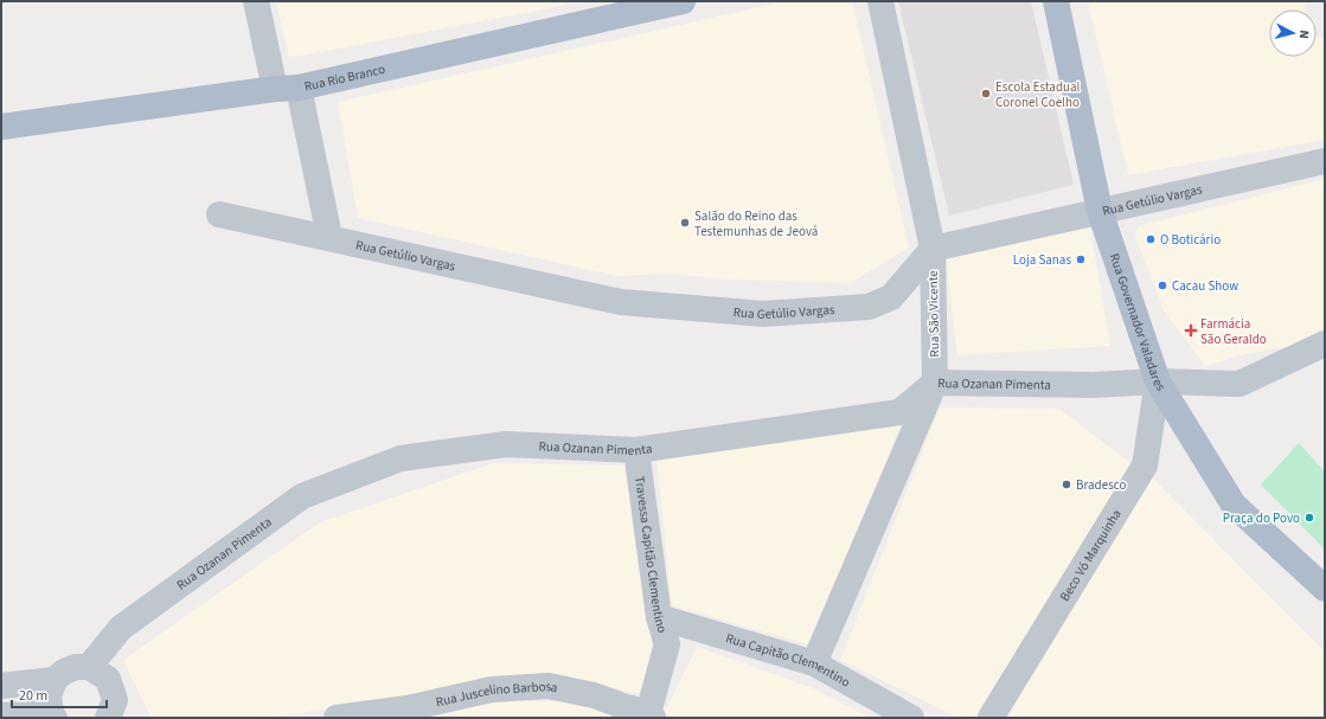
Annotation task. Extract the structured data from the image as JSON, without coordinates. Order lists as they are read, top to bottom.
{
  "streets": {
    "main road": ["Rua Rio Branco", "Rua Governador Valadares"],
    "street": [
      "Rua Getúlio Vargas",
      "Rua São Vicente",
      "Rua Ozanan Pimenta",
      "Travessa Capitão Clementino",
      "Beco Vó Marquinha",
      "Rua Capitão Clementino",
      "Rua Juscelino Barbosa"
    ]
  },
  "crossings": [
    ["Rua Getúlio Vargas", "Rua São Vicente"],
    ["Rua Getúlio Vargas", "Rua Governador Valadares"],
    ["Rua São Vicente", "Rua Ozanan Pimenta"],
    ["Rua São Vicente", "Rua Capitão Clementino"],
    ["Rua Governador Valadares", "Rua Ozanan Pimenta"],
    ["Rua Governador Valadares", "Beco Vó Marquinha"],
    ["Rua Ozanan Pimenta", "Travessa Capitão Clementino"],
    ["Rua Ozanan Pimenta", "Beco Vó Marquinha"],
    ["Travessa Capitão Clementino", "Rua Capitão Clementino"],
    ["Travessa Capitão Clementino", "Rua Juscelino Barbosa"]
  ],
  "places": {
    "other": [
      "Escola Estadual Coronel Coelho",
      "Salão do Reino das Testemunhas de Jeová",
      "O Boticário",
      "Loja Sanas",
      "Cacau Show",
      "Bradesco",
      "Praça do Povo"
    ],
    "health": ["Farmácia São Geraldo"]
  },
  "scale_bar": "20 m",
  "north": "right"
}
